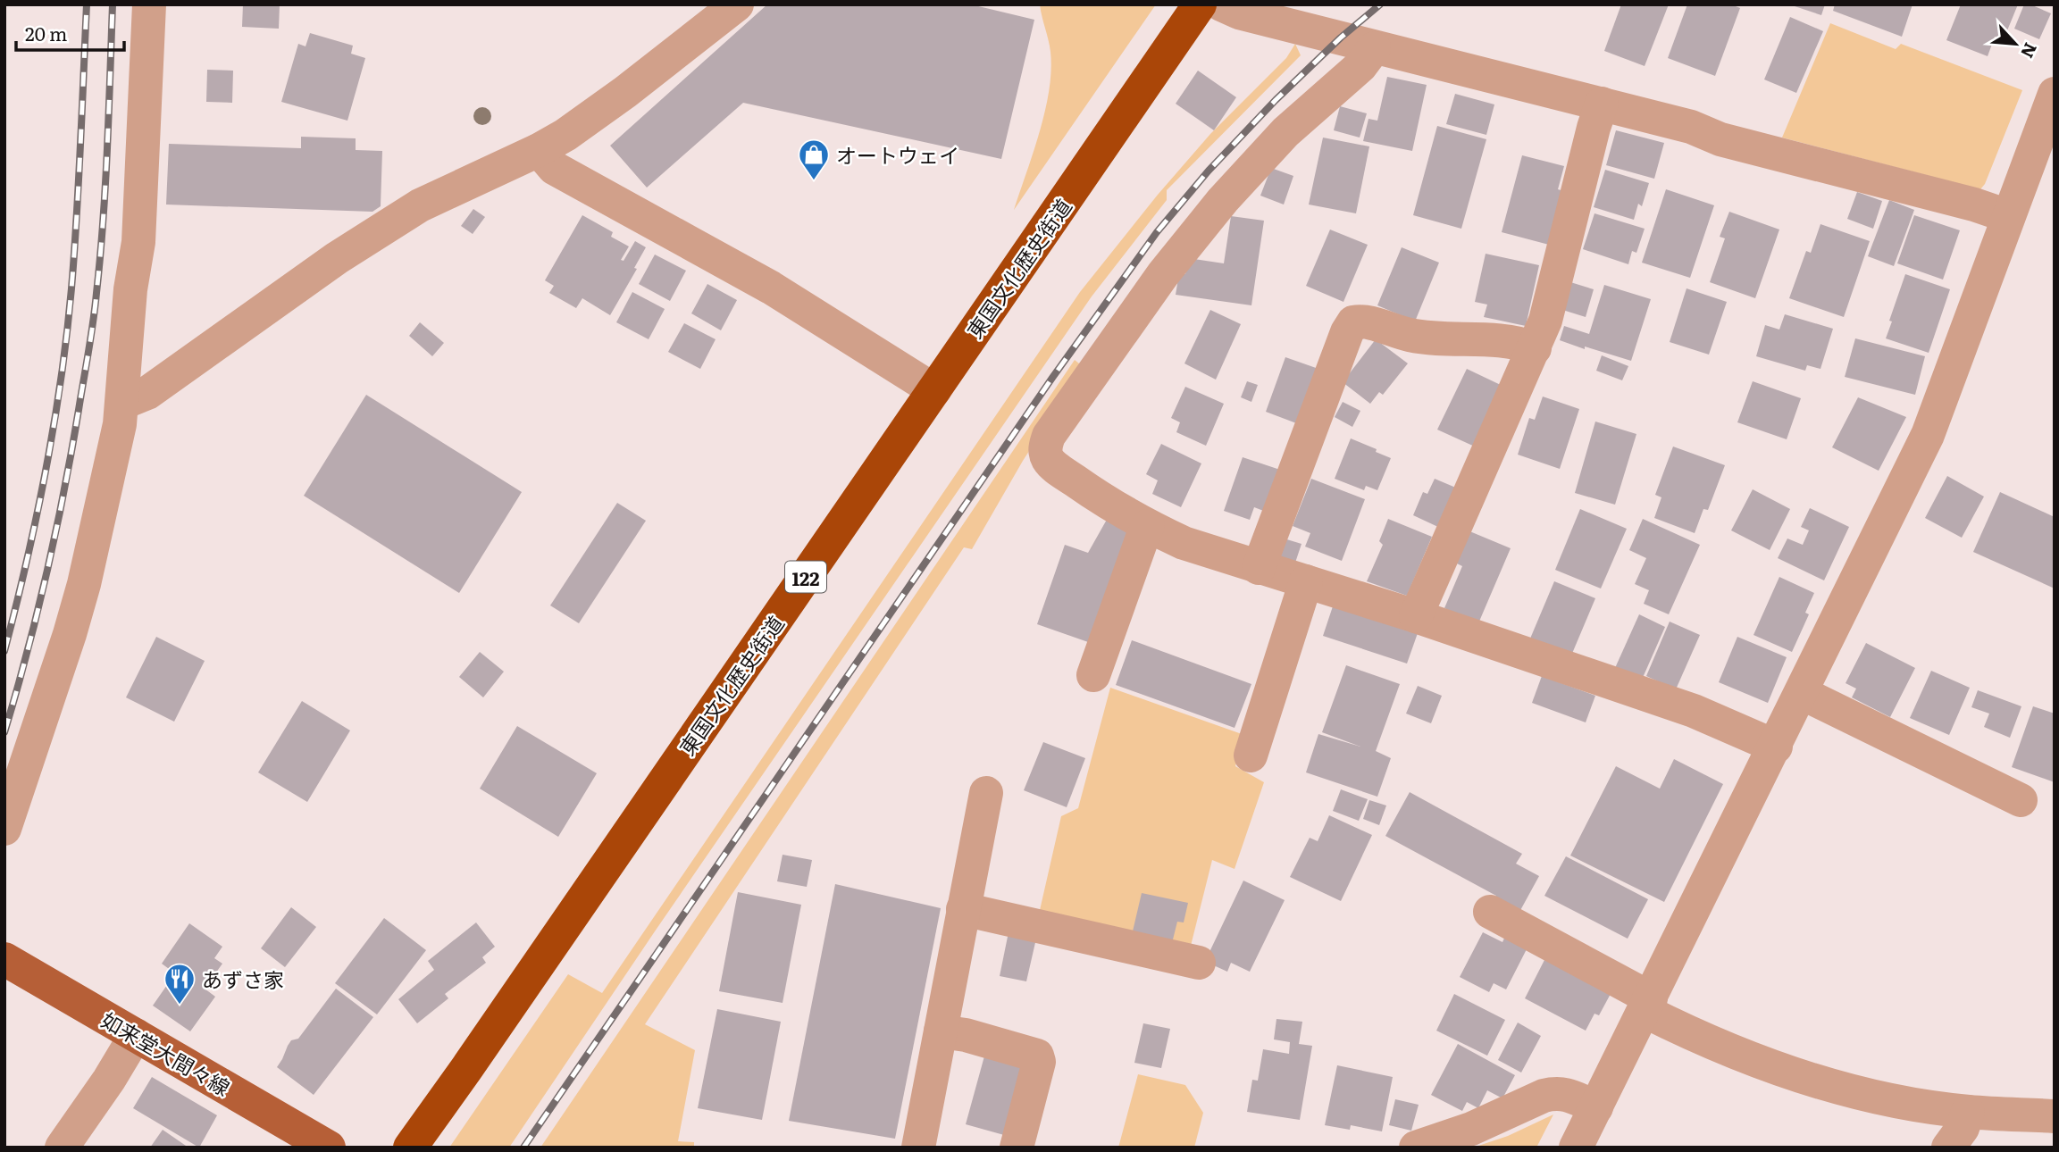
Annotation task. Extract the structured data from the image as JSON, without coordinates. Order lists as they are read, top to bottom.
{
  "streets": {
    "highway": ["東国文化歴史街道", "122"],
    "main road": ["如来堂大間々線"]
  },
  "places": {
    "shop": ["オートウェイ"],
    "restaurant": ["あずさ家"]
  },
  "scale_bar": "20 m",
  "north": "bottom right"
}
